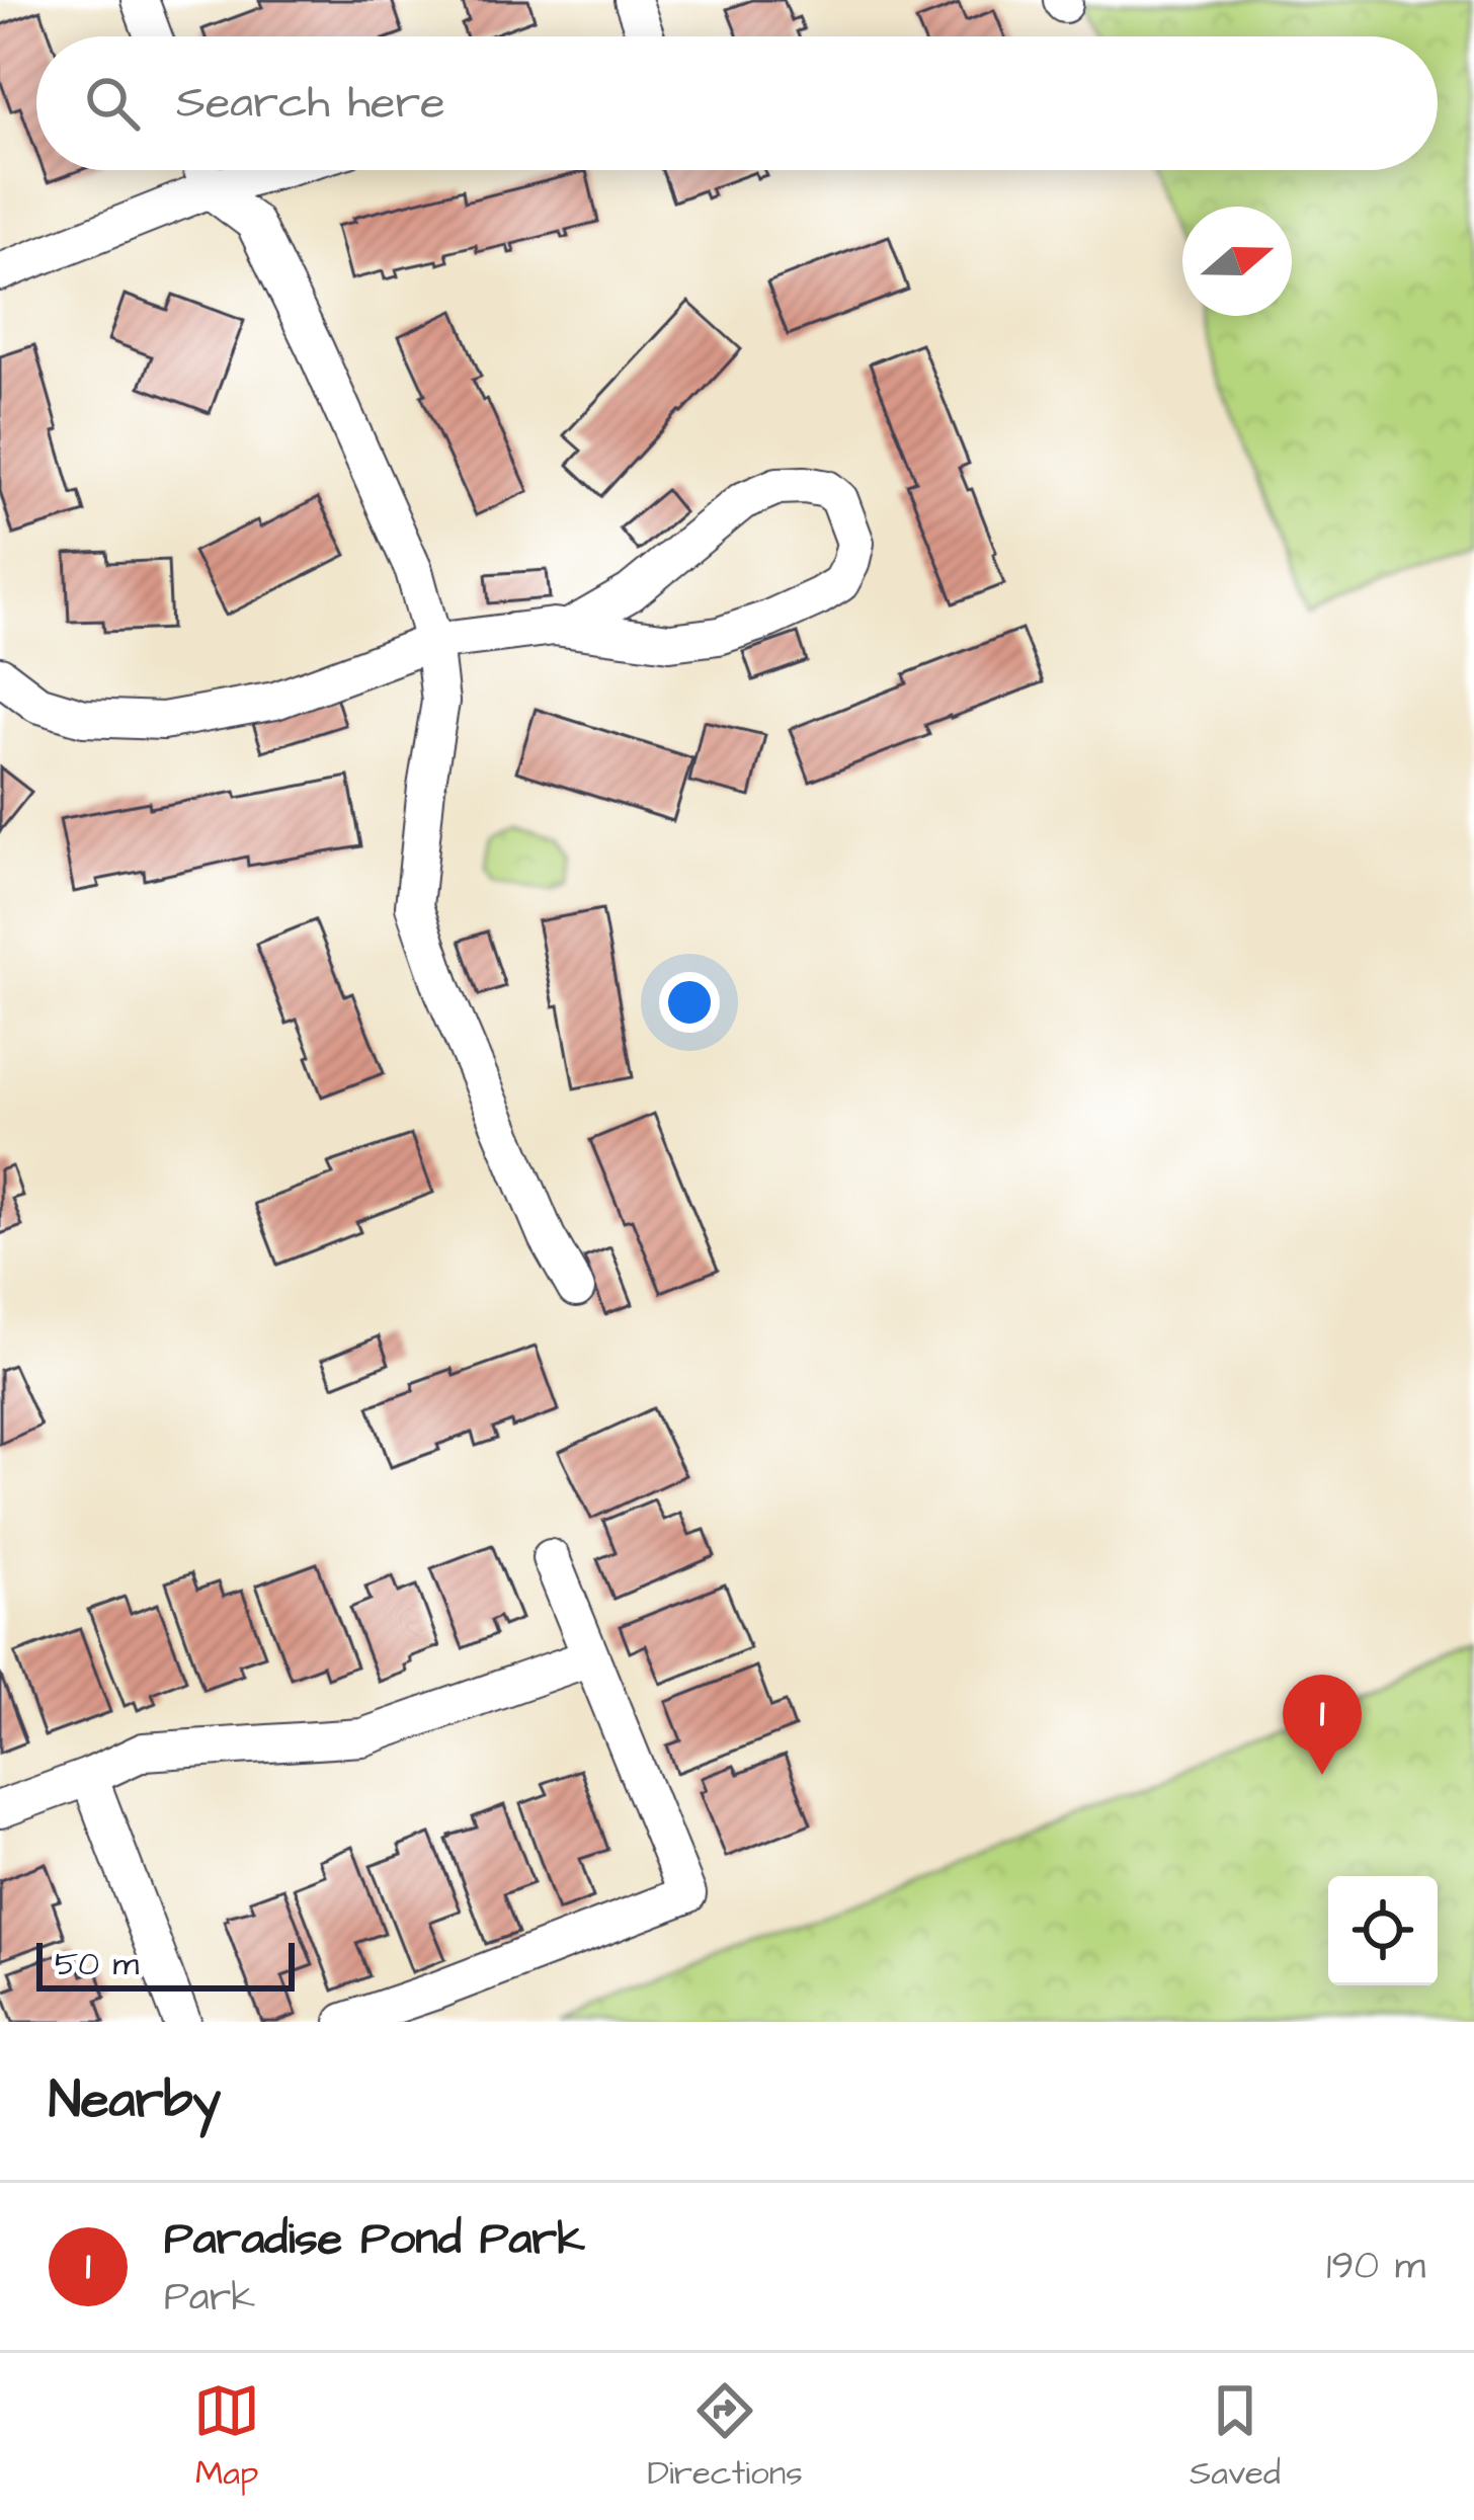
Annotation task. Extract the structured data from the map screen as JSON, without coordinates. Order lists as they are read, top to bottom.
{
  "scale_bar": "50 m",
  "north": "right",
  "page": {
    "search": "Search here",
    "pins": "1",
    "scale": "50 m",
    "heading": "Nearby",
    "list": [
      {
        "mark": "1",
        "name": "Paradise Pond Park",
        "note": "Park",
        "value": "190 m"
      }
    ],
    "nav": ["Map", "Directions", "Saved"]
  }
}
